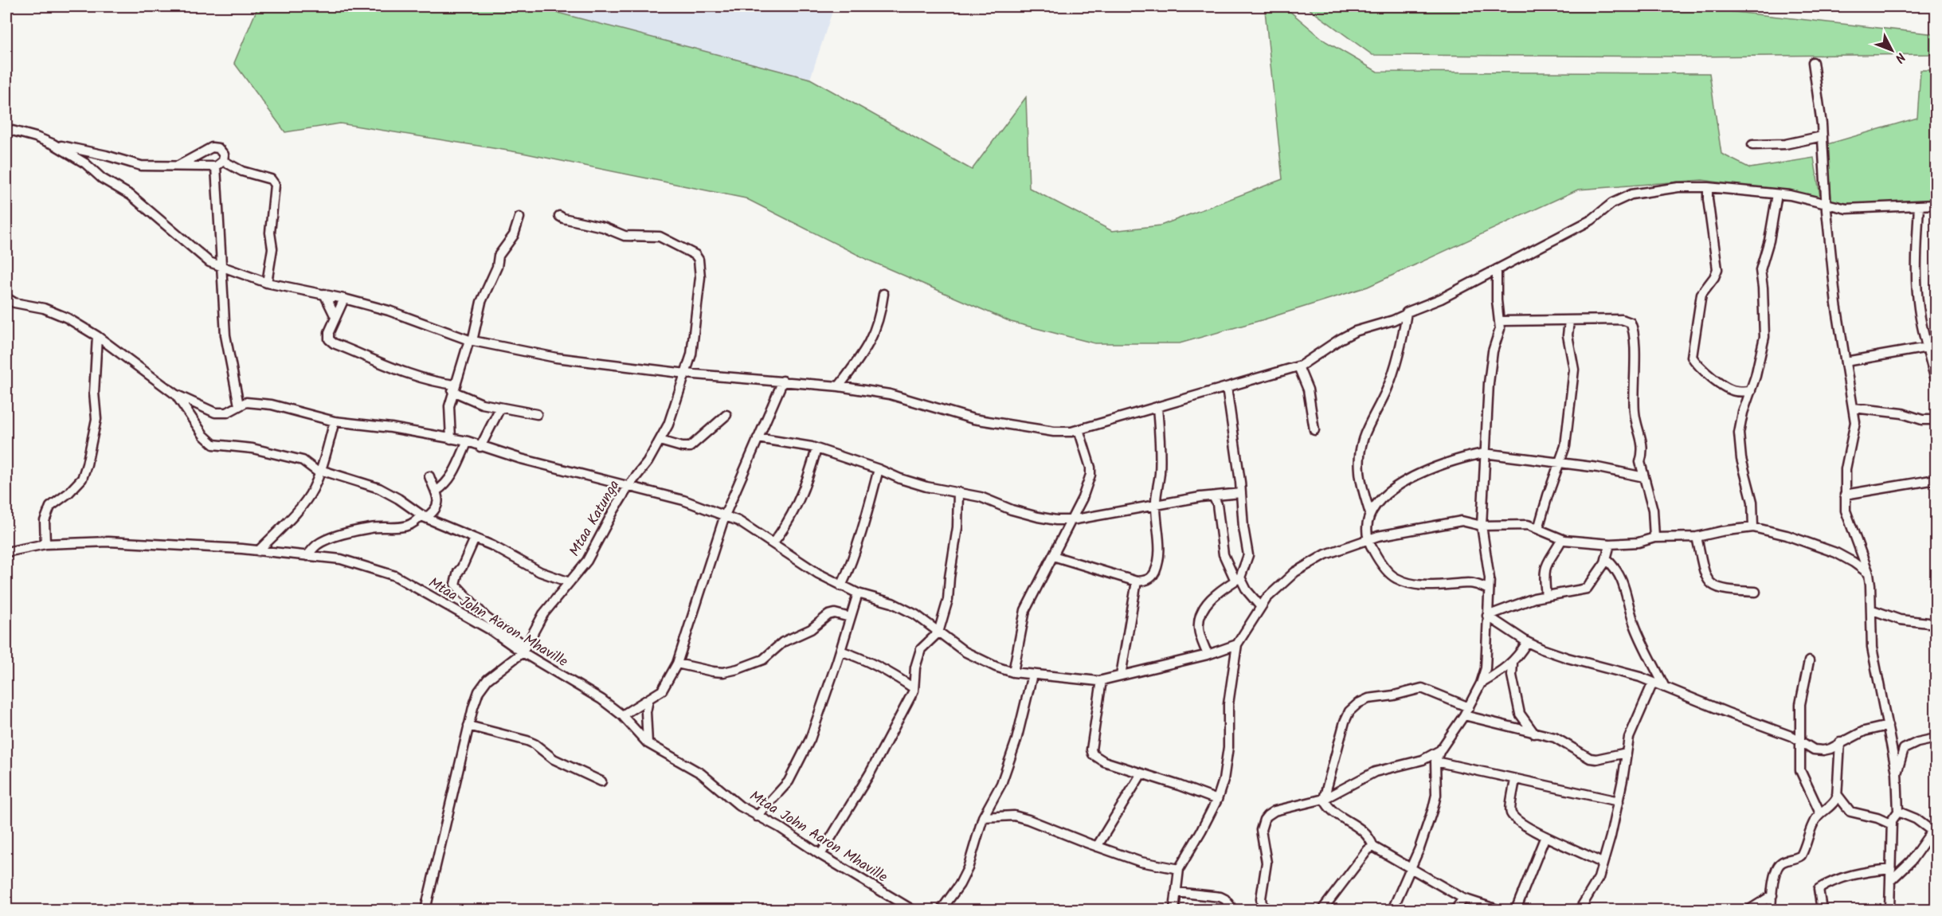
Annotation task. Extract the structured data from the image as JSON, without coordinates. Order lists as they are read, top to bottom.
{
  "streets": {
    "street": ["Mtaa Katunga", "Mtaa John Aaron Mhaville"]
  },
  "crossings": [
    ["Mtaa Katunga", "Mtaa John Aaron Mhaville"]
  ],
  "north": "bottom right"
}
